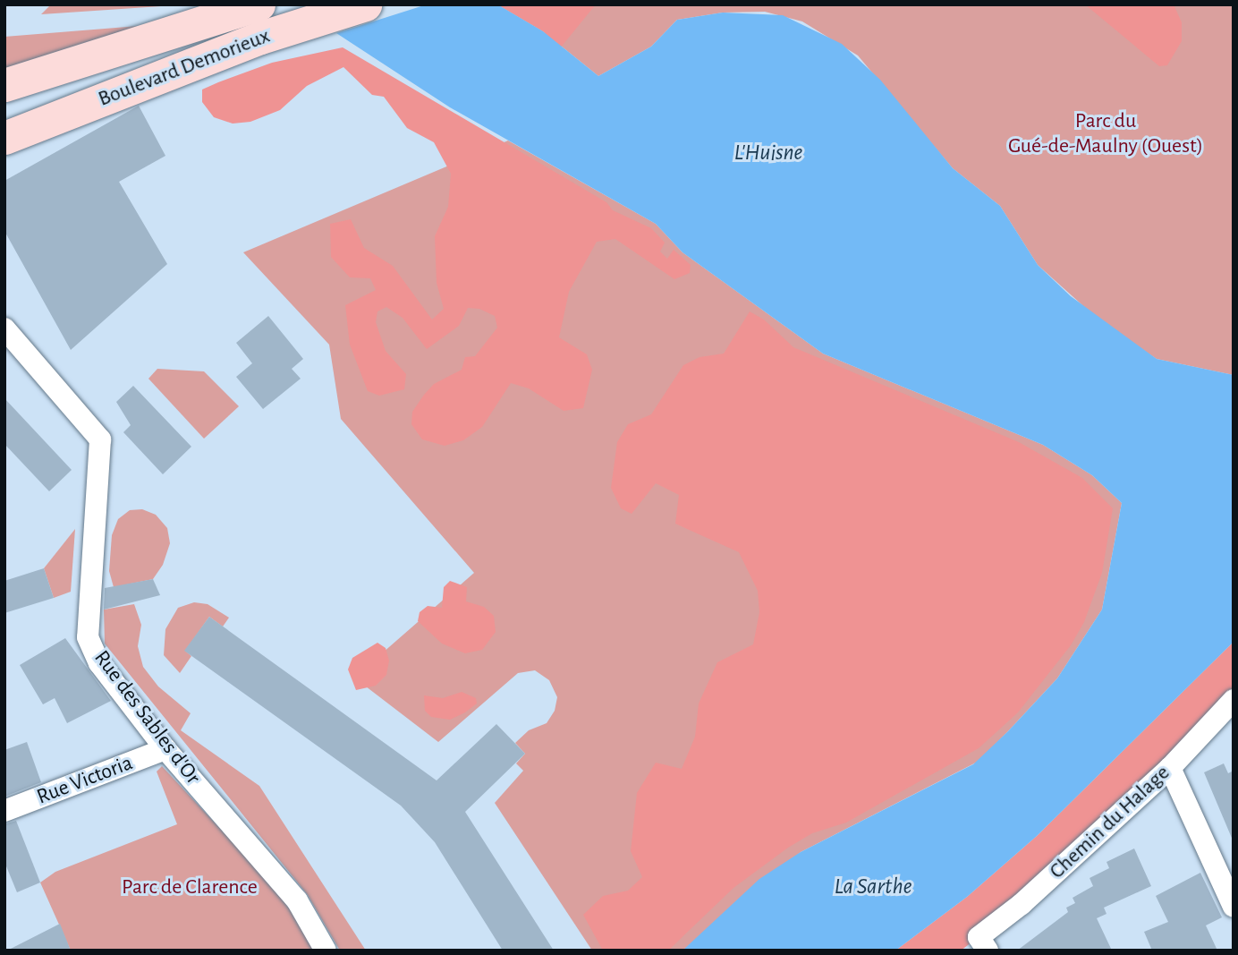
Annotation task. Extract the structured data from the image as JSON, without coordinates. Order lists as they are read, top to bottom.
{
  "streets": {
    "main road": ["Boulevard Demorieux"],
    "street": ["Rue des Sables d'Or", "Rue Victoria", "Chemin du Halage"]
  },
  "crossings": [
    ["Rue des Sables d'Or", "Rue Victoria"]
  ],
  "water": ["L'Huisne", "La Sarthe"],
  "parks": ["Parc du Gué-de-Maulny (Ouest)", "Parc de Clarence"]
}
